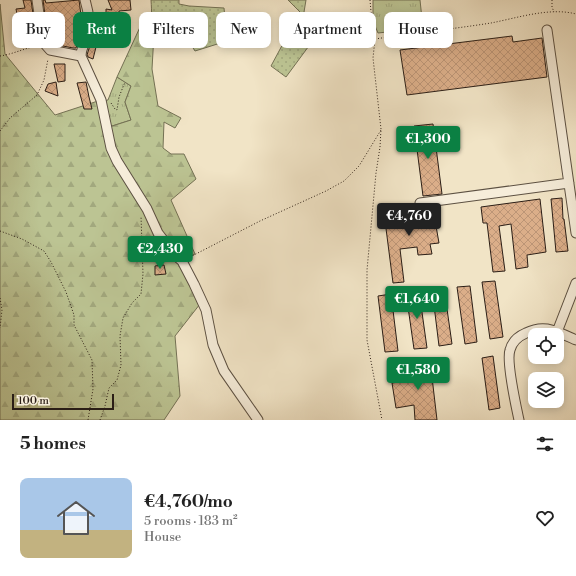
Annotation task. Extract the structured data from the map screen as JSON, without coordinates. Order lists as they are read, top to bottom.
{
  "scale_bar": "100 m",
  "page": {
    "chip": [
      "Buy",
      "Rent",
      "Filters",
      "New",
      "Apartment",
      "House"
    ],
    "price": [
      "€1,300",
      "€4,760",
      "€2,430",
      "€1,640",
      "€1,580"
    ],
    "scale": "100 m",
    "heading": "5 homes",
    "list": [
      {
        "name": "€4,760/mo",
        "note": "5 rooms · 183 m² · House"
      }
    ]
  }
}
